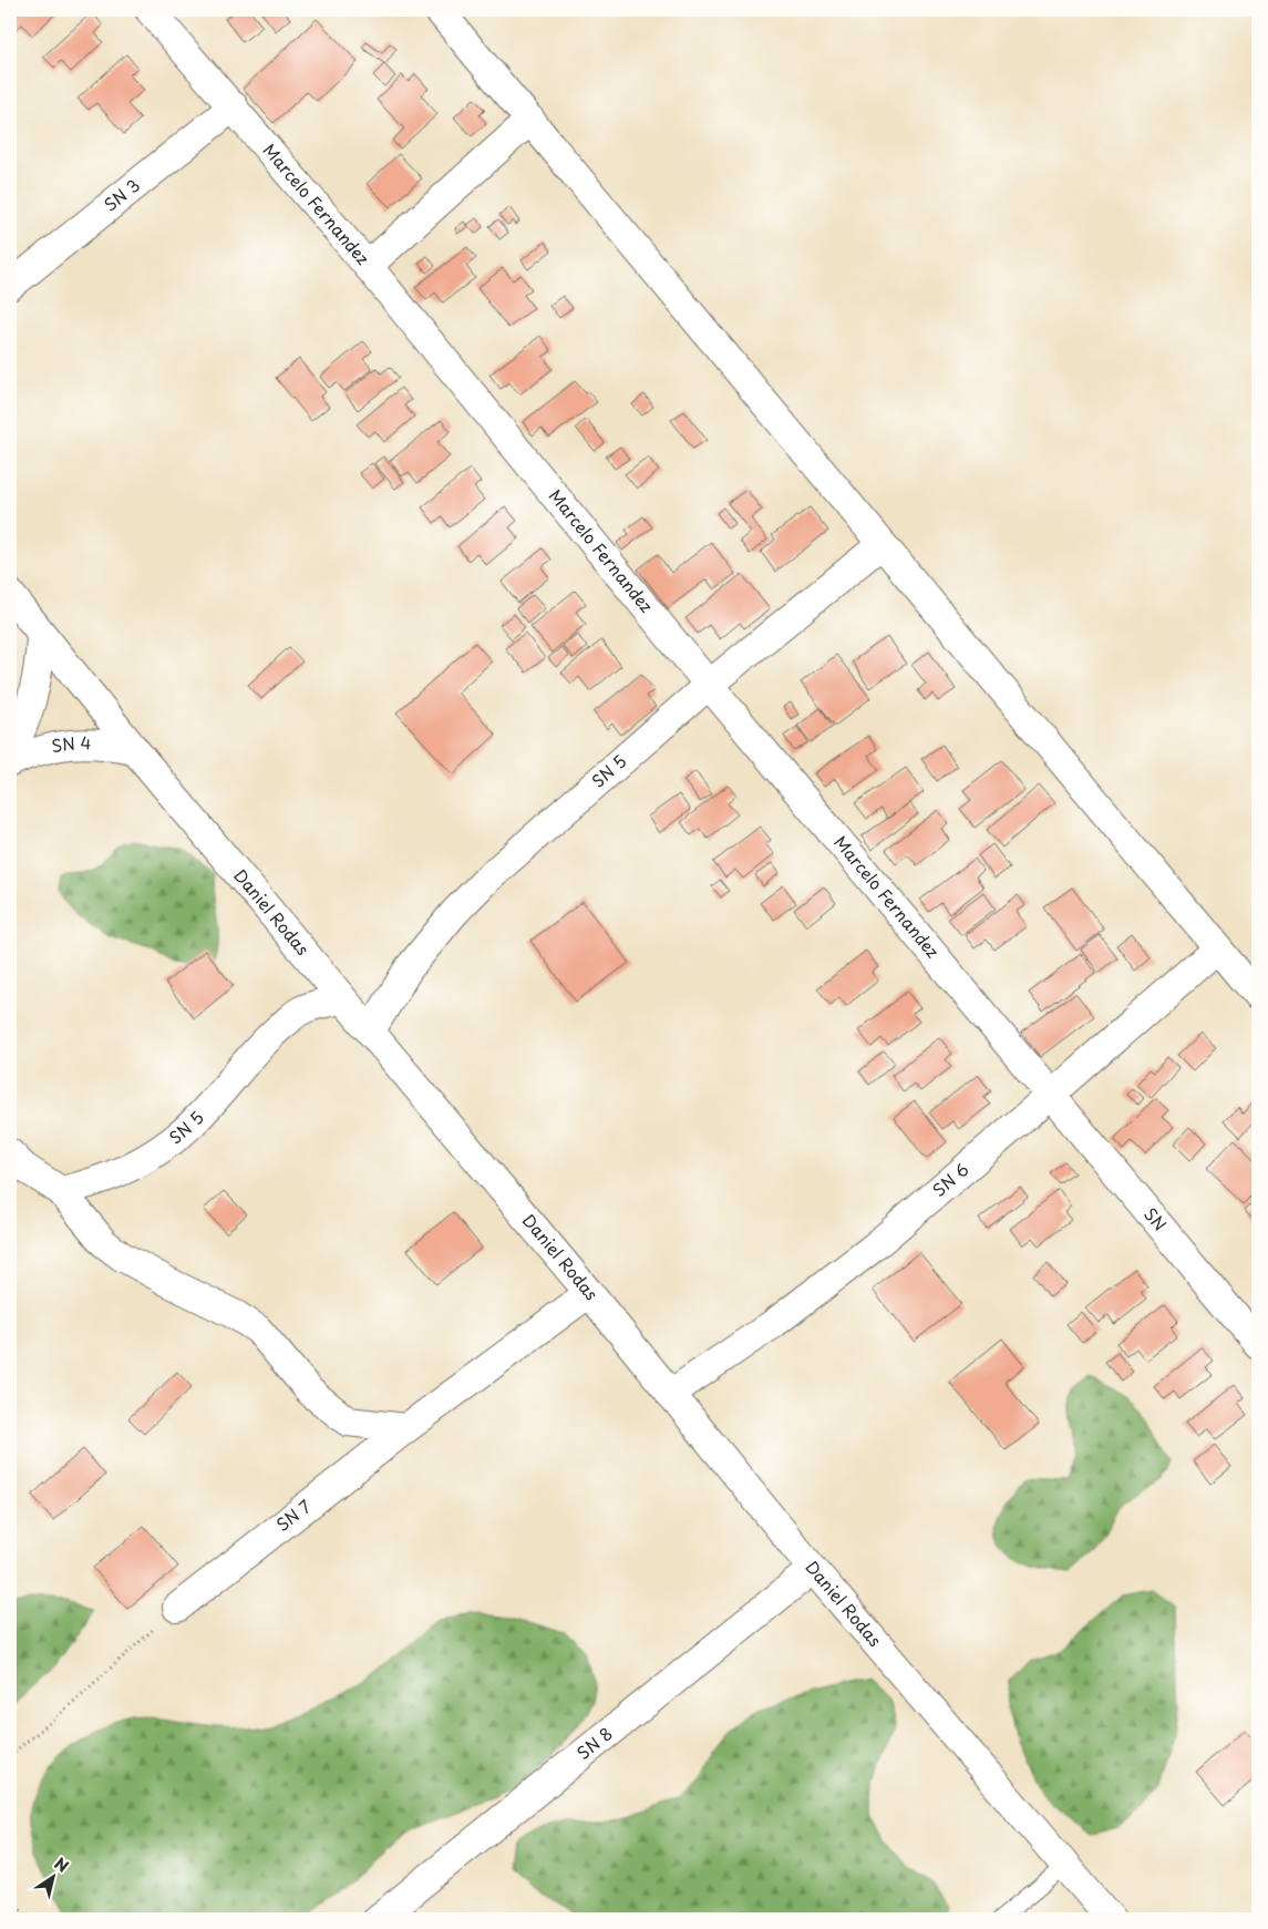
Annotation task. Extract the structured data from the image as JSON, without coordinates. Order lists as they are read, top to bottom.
{
  "streets": {
    "street": [
      "SN 3",
      "Marcelo Fernandez",
      "SN 4",
      "SN 5",
      "Daniel Rodas",
      "SN 6",
      "SN",
      "SN 7",
      "SN 8"
    ]
  },
  "crossings": [
    ["SN 3", "Marcelo Fernandez"],
    ["Marcelo Fernandez", "SN 5"],
    ["Marcelo Fernandez", "SN 6"],
    ["Marcelo Fernandez", "SN"],
    ["SN 4", "Daniel Rodas"],
    ["SN 5", "Daniel Rodas"],
    ["Daniel Rodas", "SN 6"],
    ["Daniel Rodas", "SN 7"],
    ["Daniel Rodas", "SN 8"],
    ["SN 6", "SN"]
  ],
  "north": "top right"
}
